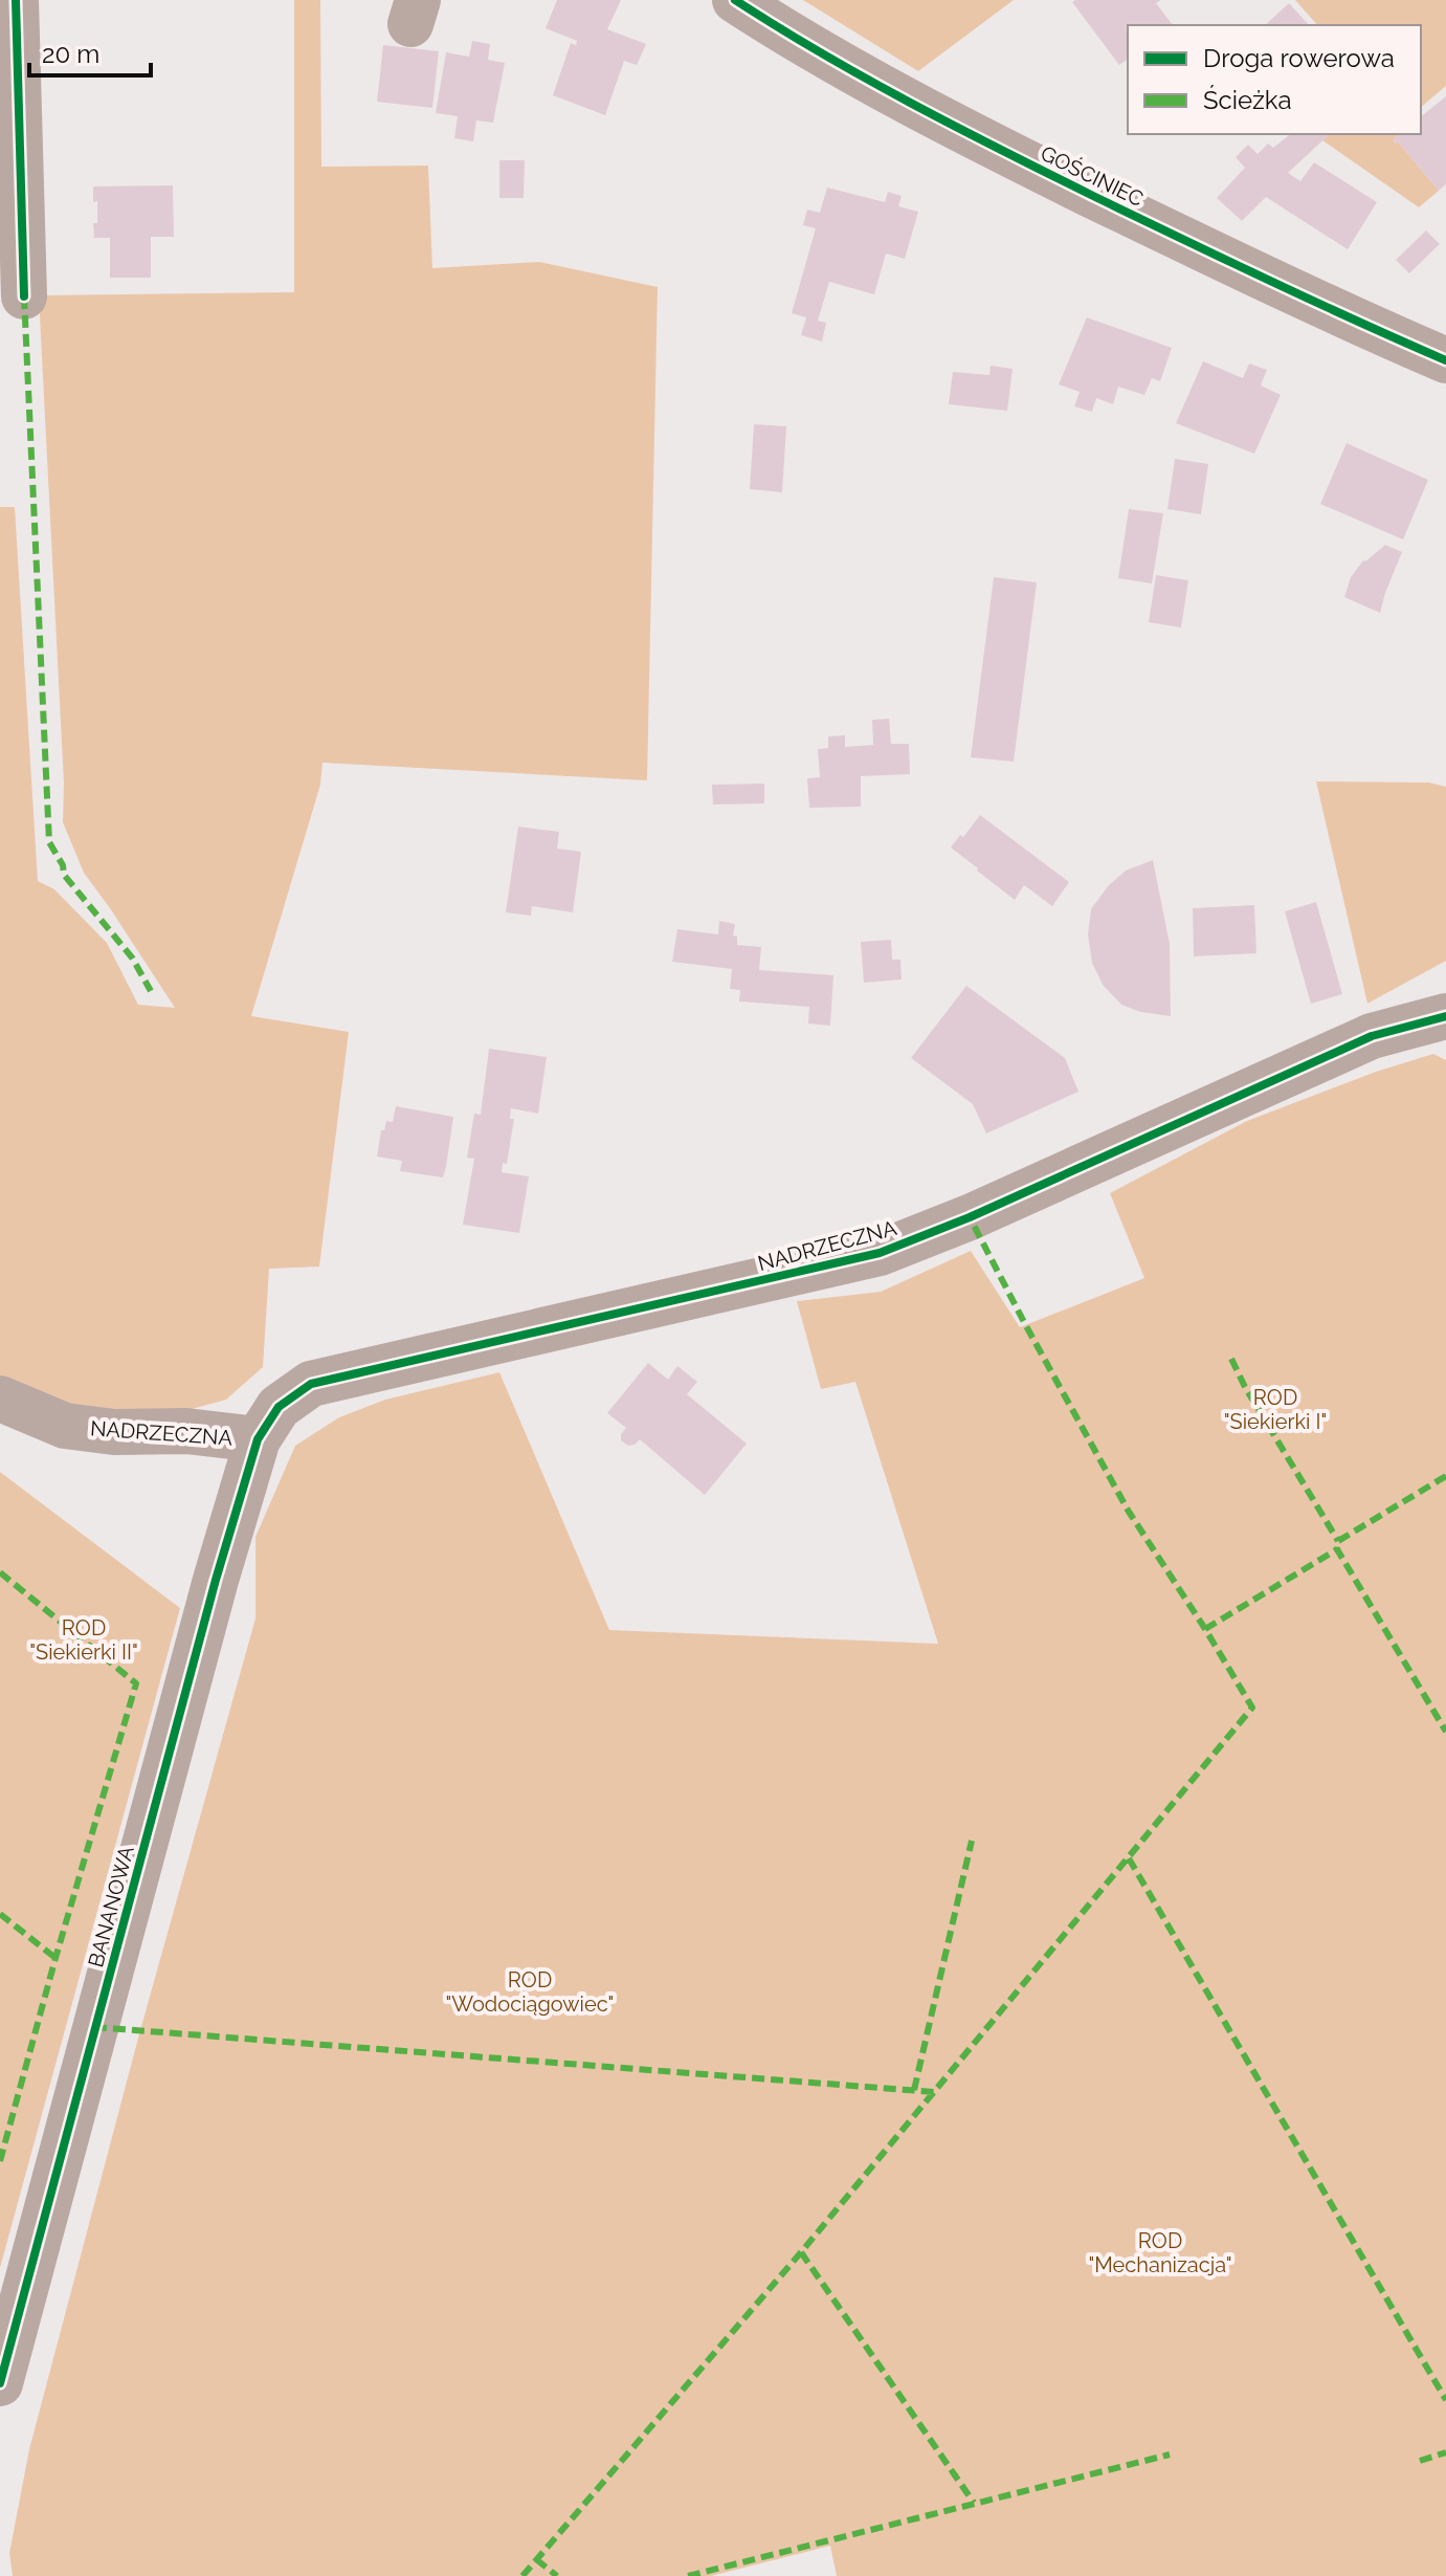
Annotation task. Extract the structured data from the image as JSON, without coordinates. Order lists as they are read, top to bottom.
{
  "streets": {
    "street": ["GOŚCINIEC", "NADRZECZNA", "BANANOWA"]
  },
  "crossings": [
    ["NADRZECZNA", "BANANOWA"]
  ],
  "parks": [
    "ROD \"Siekierki I\"",
    "ROD \"Siekierki II\"",
    "ROD \"Wodociągowiec\"",
    "ROD \"Mechanizacja\""
  ],
  "legend": ["Droga rowerowa", "Ścieżka"],
  "scale_bar": "20 m"
}
